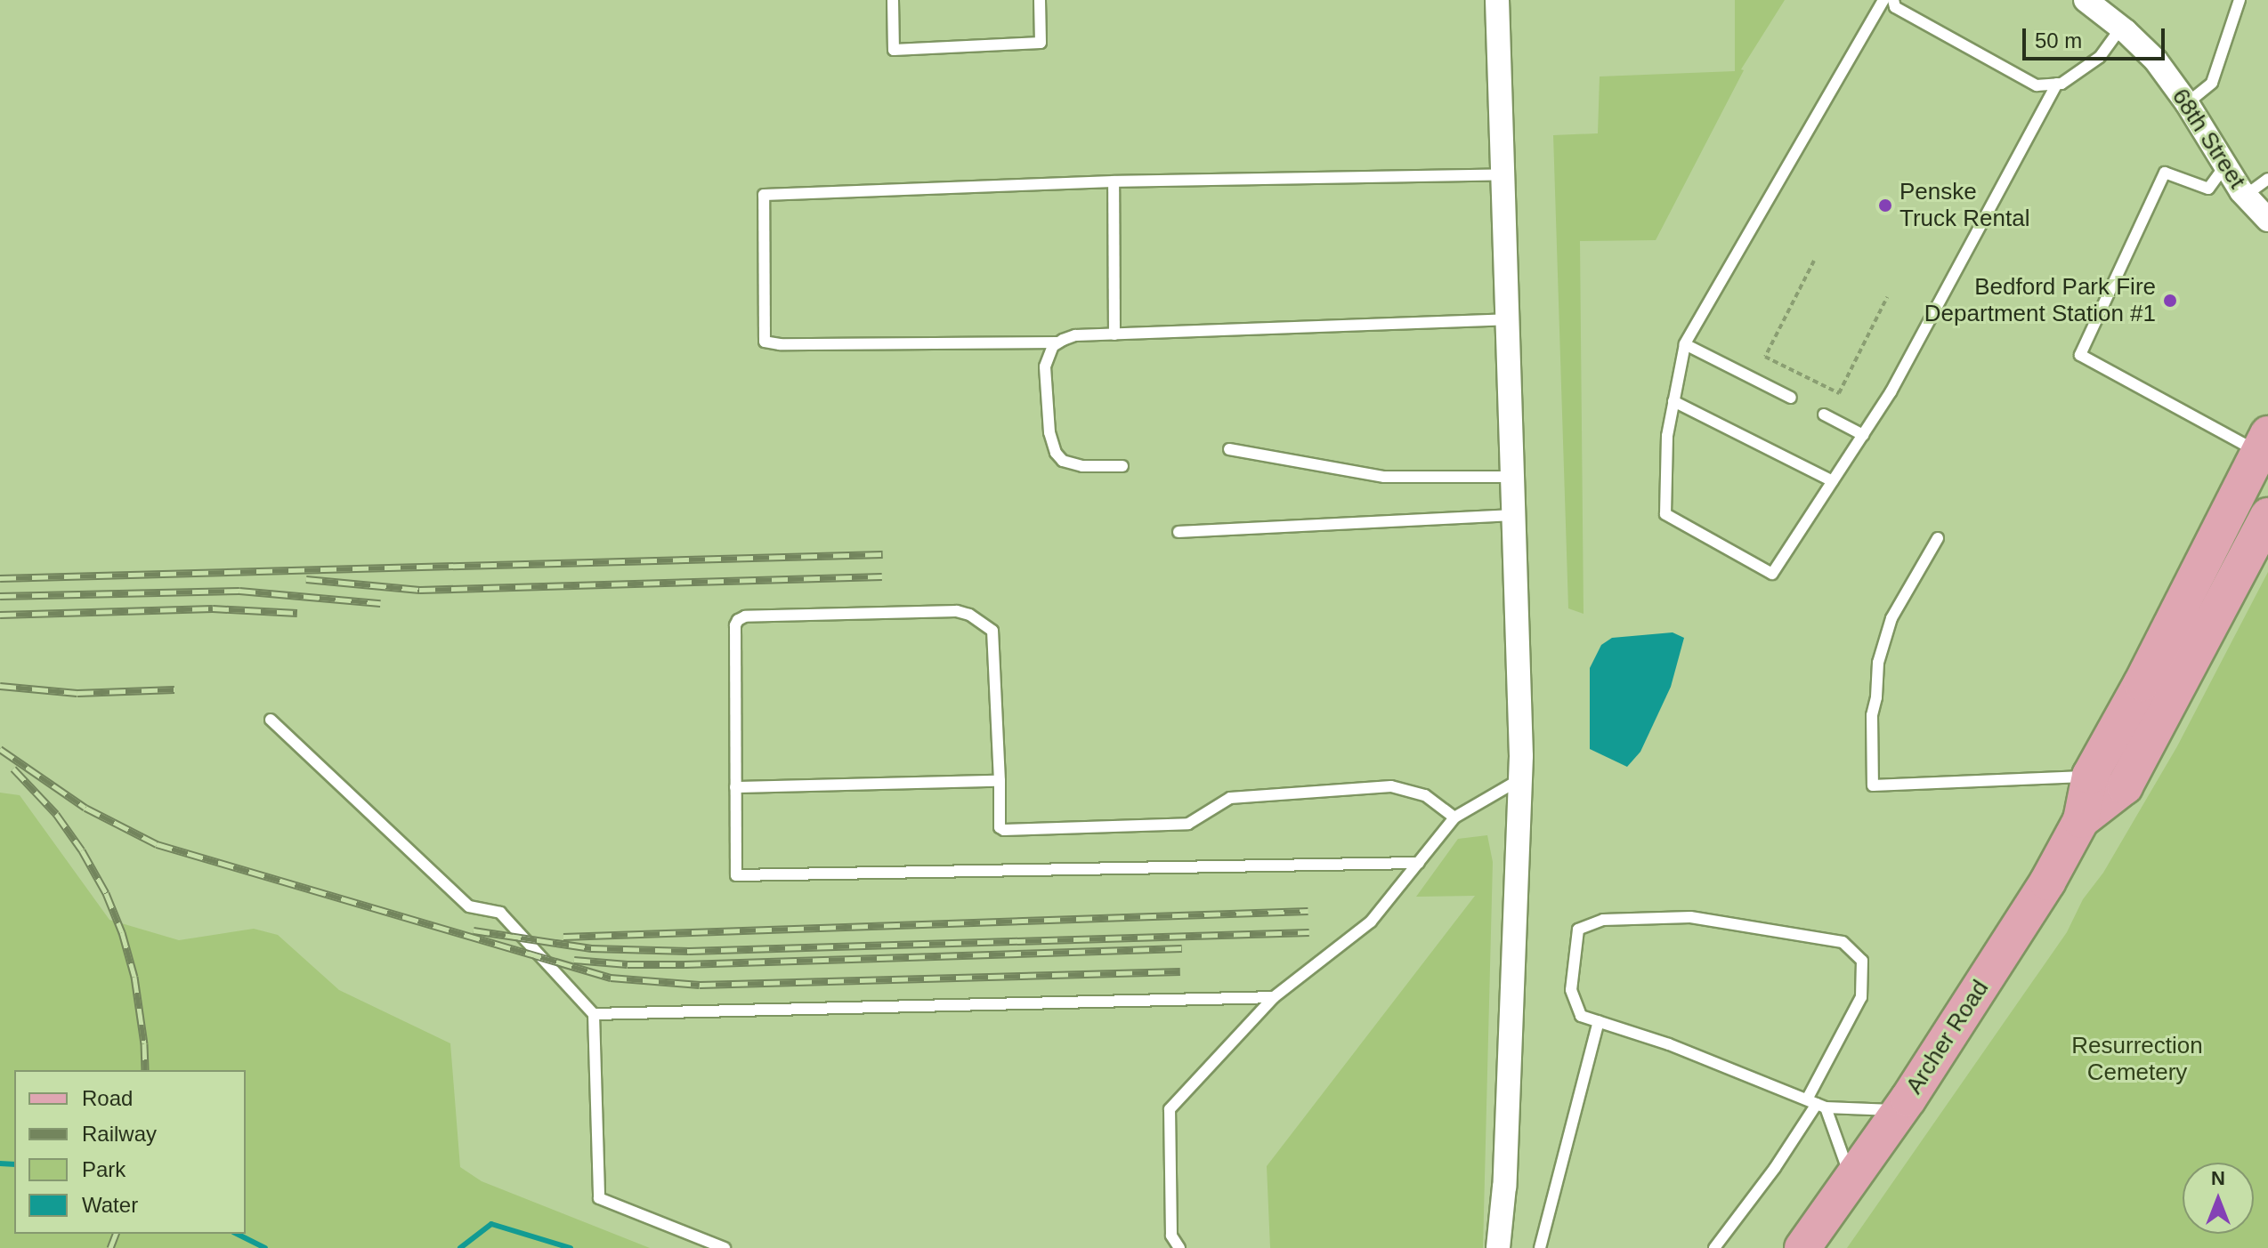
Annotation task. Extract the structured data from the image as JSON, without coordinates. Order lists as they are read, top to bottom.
{
  "streets": {
    "main road": ["Archer Road"],
    "street": ["68th Street"]
  },
  "parks": ["Resurrection Cemetery"],
  "places": ["Penske Truck Rental", "Bedford Park Fire Department Station #1"],
  "legend": [
    "Road",
    "Railway",
    "Park",
    "Water"
  ],
  "scale_bar": "50 m",
  "north": "top"
}
